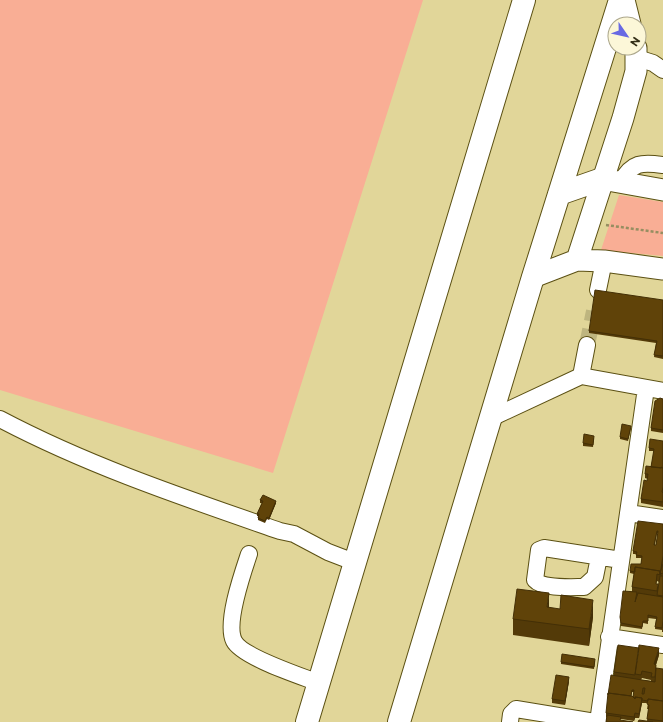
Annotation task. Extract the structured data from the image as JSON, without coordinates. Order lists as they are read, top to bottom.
{
  "north": "bottom right"
}
